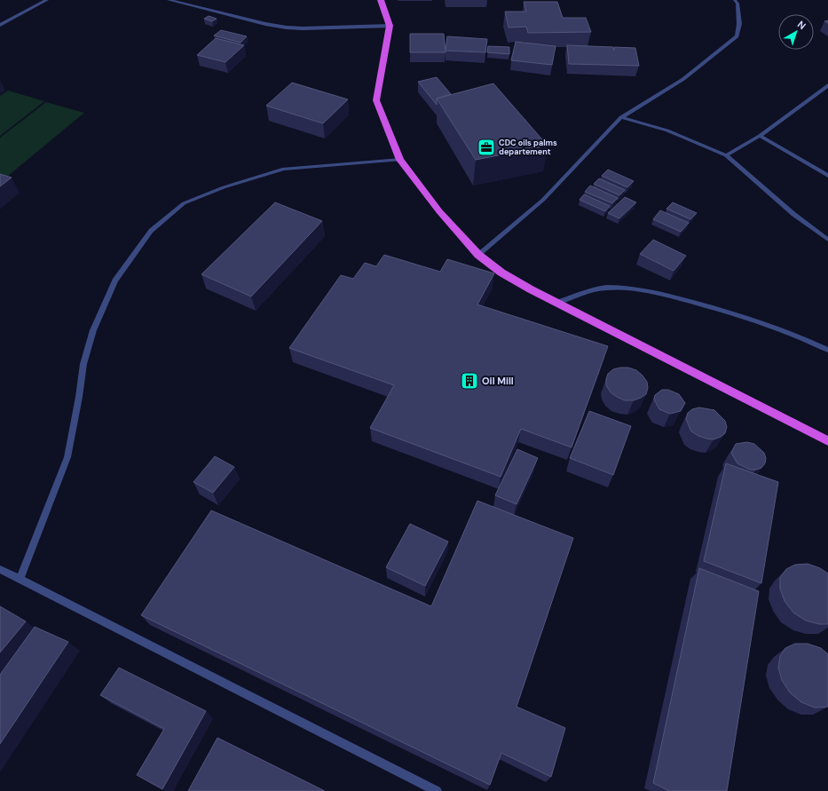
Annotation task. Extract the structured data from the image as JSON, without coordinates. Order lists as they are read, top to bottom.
{
  "places": {
    "office": ["CDC oils palms departement"],
    "building": ["Oil Mill"]
  },
  "north": "top right"
}
